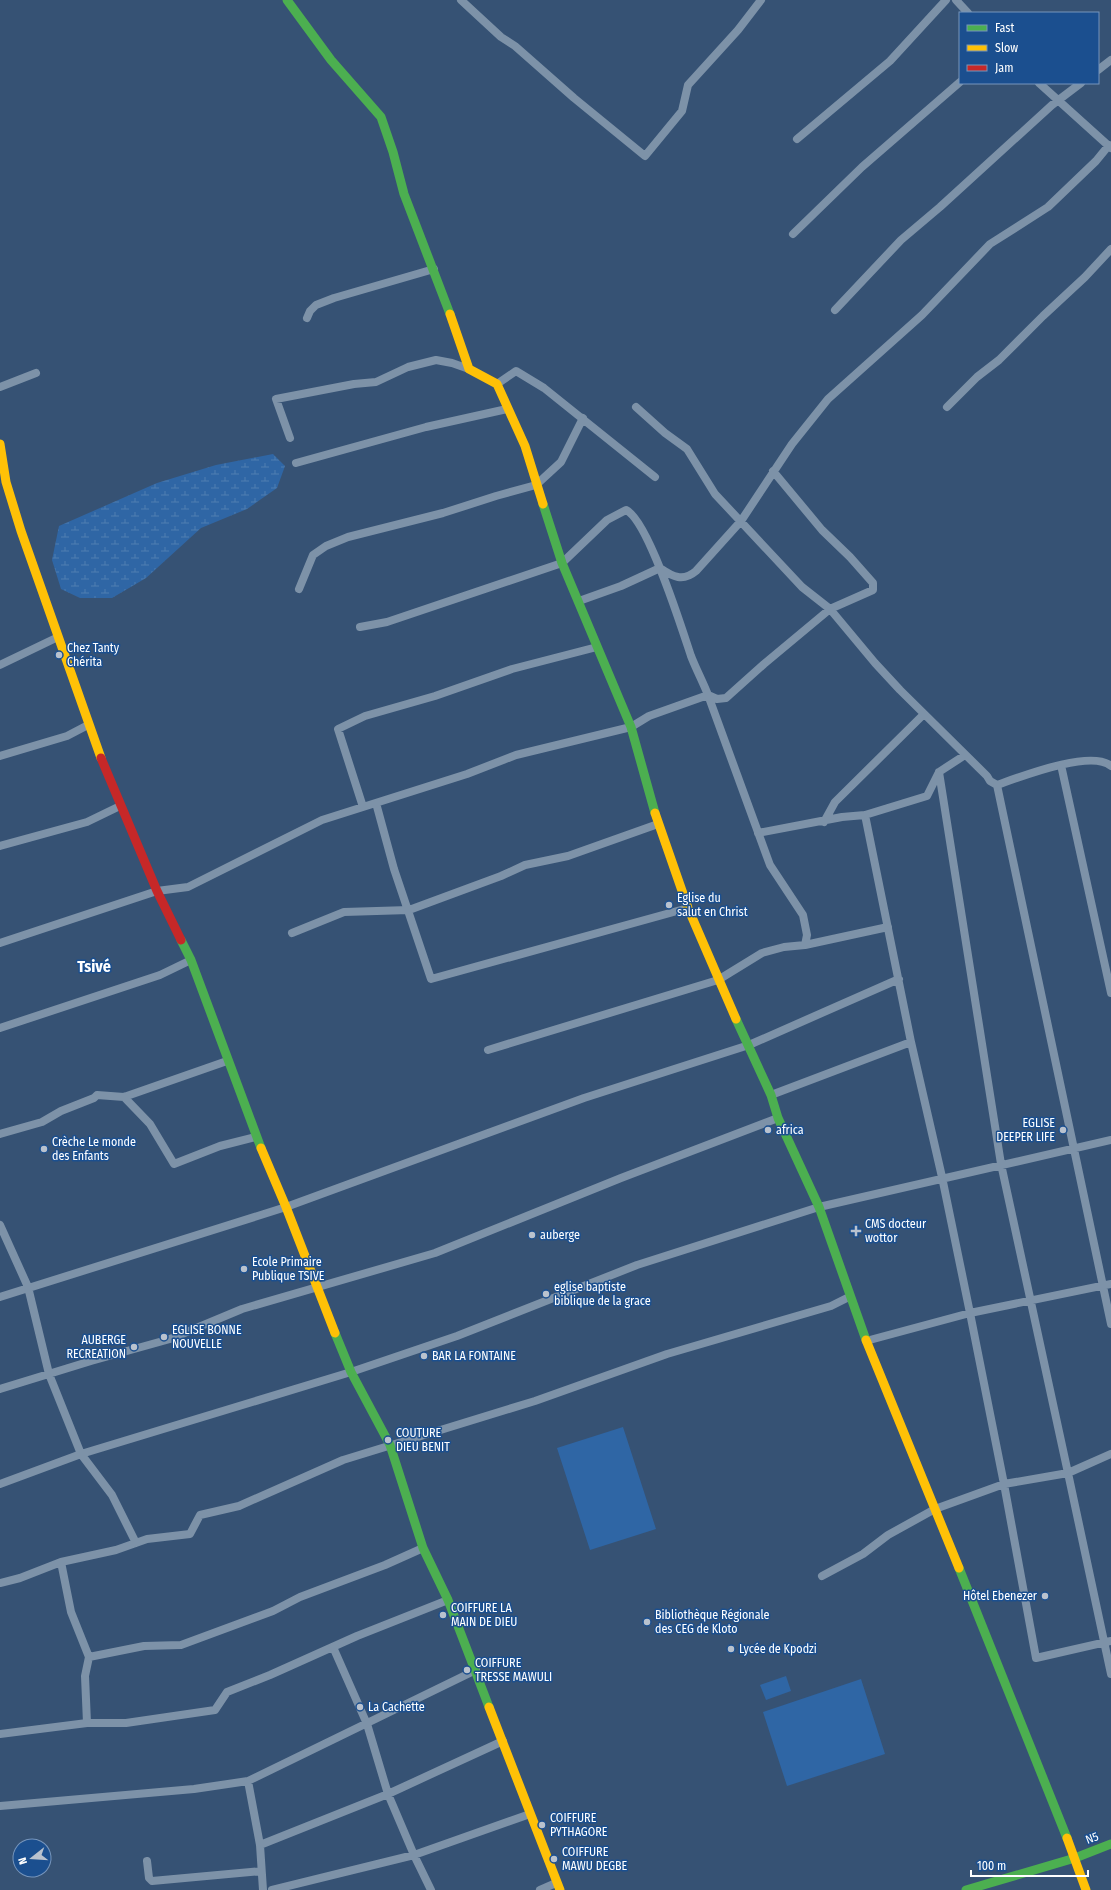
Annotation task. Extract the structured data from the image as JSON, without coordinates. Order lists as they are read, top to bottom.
{
  "streets": {
    "street": ["N5"]
  },
  "districts": ["Tsivé"],
  "places": {
    "other": [
      "Chez Tanty Chérita",
      "Eglise du salut en Christ",
      "africa",
      "EGLISE DEEPER LIFE",
      "Crèche Le monde des Enfants",
      "auberge",
      "Ecole Primaire Publique TSIVE",
      "eglise baptiste biblique de la grace",
      "EGLISE BONNE NOUVELLE",
      "AUBERGE RECREATION",
      "BAR LA FONTAINE",
      "COUTURE DIEU BENIT",
      "Hôtel Ebenezer",
      "COIFFURE LA MAIN DE DIEU",
      "Bibliothèque Régionale des CEG de Kloto",
      "Lycée de Kpodzi",
      "COIFFURE TRESSE MAWULI",
      "La Cachette",
      "COIFFURE PYTHAGORE",
      "COIFFURE MAWU DEGBE"
    ],
    "health": ["CMS docteur wottor"]
  },
  "legend": ["Fast", "Slow", "Jam"],
  "scale_bar": "100 m",
  "north": "left"
}
